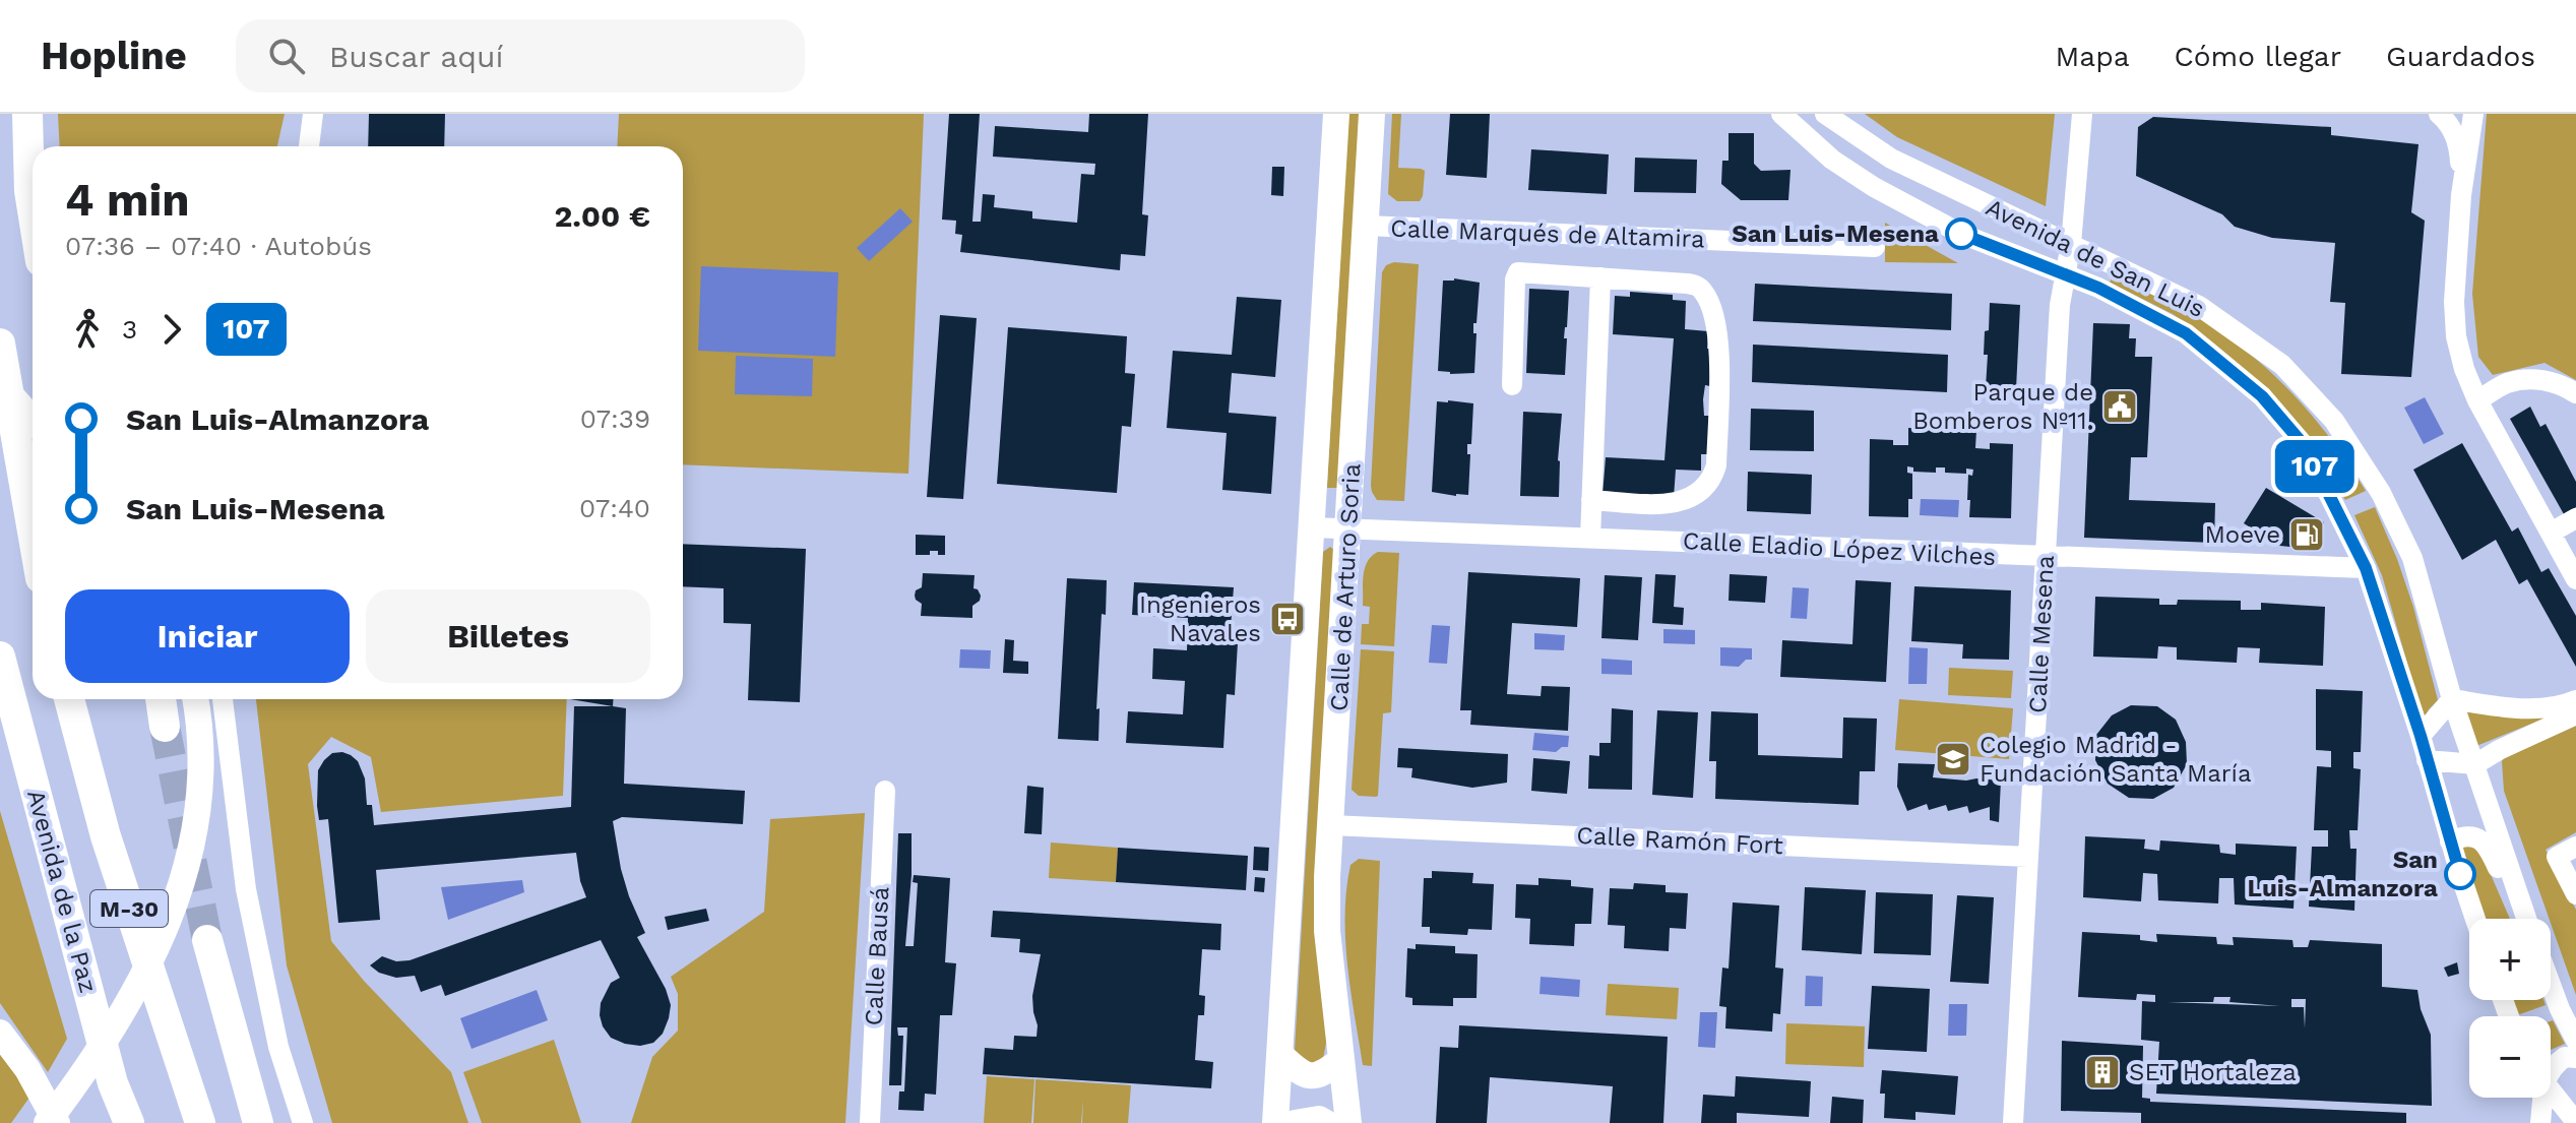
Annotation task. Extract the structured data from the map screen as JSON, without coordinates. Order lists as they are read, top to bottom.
{
  "streets": {
    "highway": ["Avenida de la Paz", "M-30"],
    "main road": ["Calle de Arturo Soria"],
    "street": [
      "Calle Marqués de Altamira",
      "Avenida de San Luis",
      "Calle Eladio López Vilches",
      "Calle Mesena",
      "Calle Ramón Fort",
      "Calle Bausá"
    ]
  },
  "crossings": [
    ["Calle Marqués de Altamira", "Calle de Arturo Soria"],
    ["Avenida de San Luis", "Calle Eladio López Vilches"],
    ["Avenida de San Luis", "Calle Mesena"],
    ["Calle Eladio López Vilches", "Calle de Arturo Soria"],
    ["Calle Eladio López Vilches", "Calle Mesena"],
    ["Calle de Arturo Soria", "Calle Ramón Fort"],
    ["Calle Mesena", "Calle Ramón Fort"],
    ["Avenida de la Paz", "M-30"]
  ],
  "places": {
    "other": ["San Luis-Mesena", "San Luis-Almanzora"],
    "public building": ["Parque de Bomberos Nº11."],
    "fuel station": ["Moeve"],
    "bus stop": ["Ingenieros Navales"],
    "school or university": ["Colegio Madrid - Fundación Santa María"],
    "building": ["SET Hortaleza"]
  },
  "lines": ["bus line 107"],
  "page": {
    "header": "Hopline",
    "search": "Buscar aquí",
    "nav": ["Mapa", "Cómo llegar", "Guardados"],
    "on_map": "107",
    "heading": ["4 min", "07:36 – 07:40 · Autobús", "2.00 €"],
    "legs": ["3", "107"],
    "list": [
      {
        "name": "San Luis-Almanzora",
        "value": "07:39"
      },
      {
        "name": "San Luis-Mesena",
        "value": "07:40"
      }
    ],
    "buttons": ["Iniciar", "Billetes"],
    "map_buttons": ["+", "−"]
  }
}
